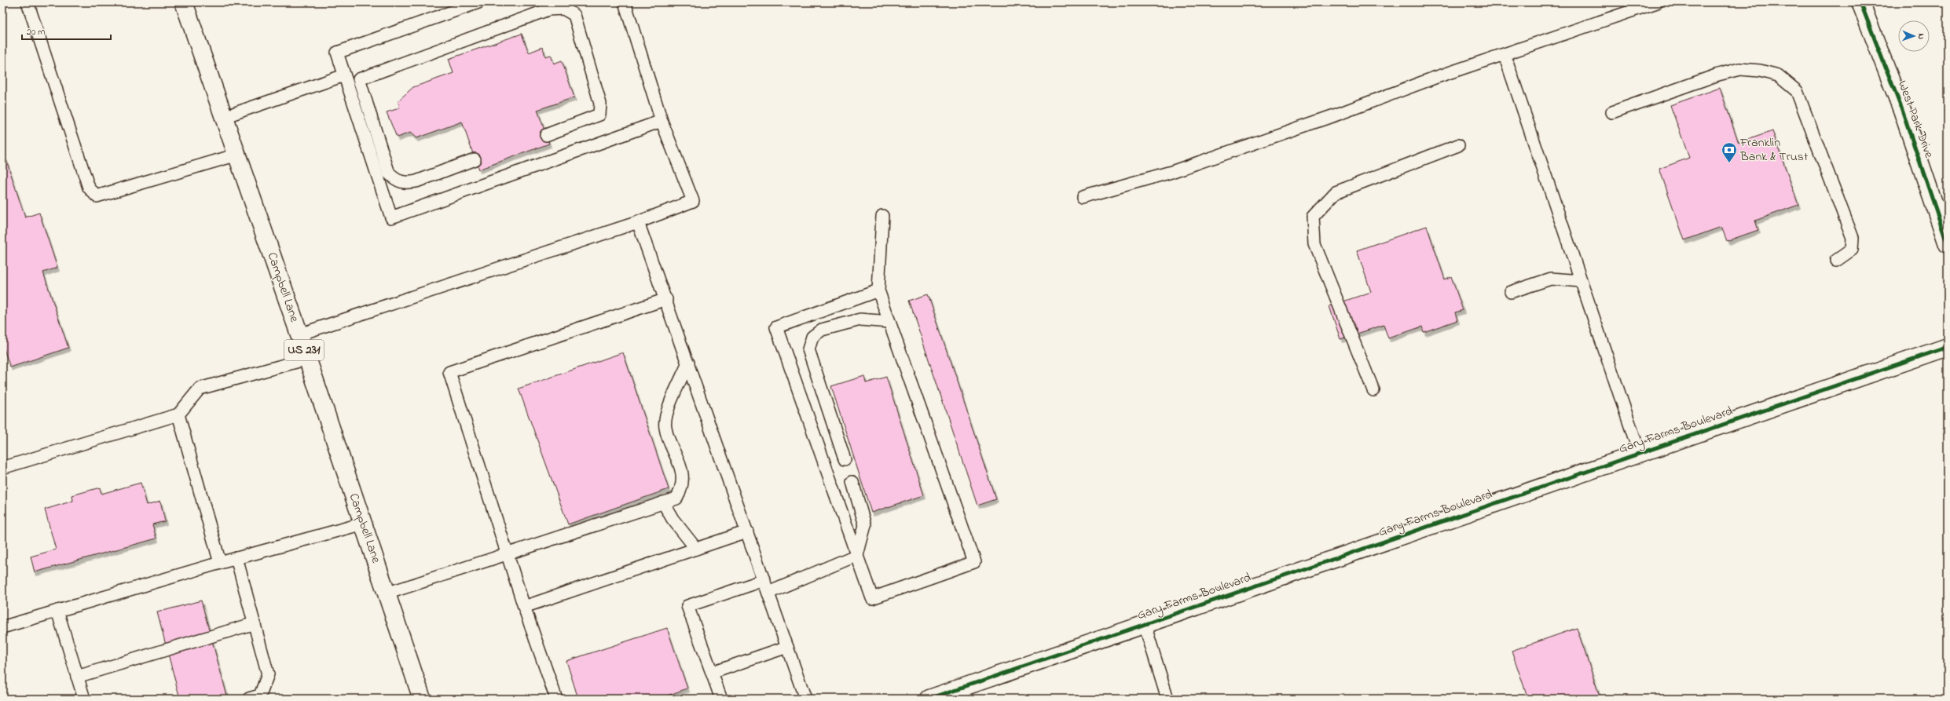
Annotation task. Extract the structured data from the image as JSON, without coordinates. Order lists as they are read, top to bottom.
{
  "streets": {
    "street": [
      "West Park Drive",
      "Campbell Lane",
      "US 231",
      "Gary Farms Boulevard"
    ]
  },
  "places": {
    "bank": ["Franklin Bank & Trust"]
  },
  "scale_bar": "20 m",
  "north": "right"
}
